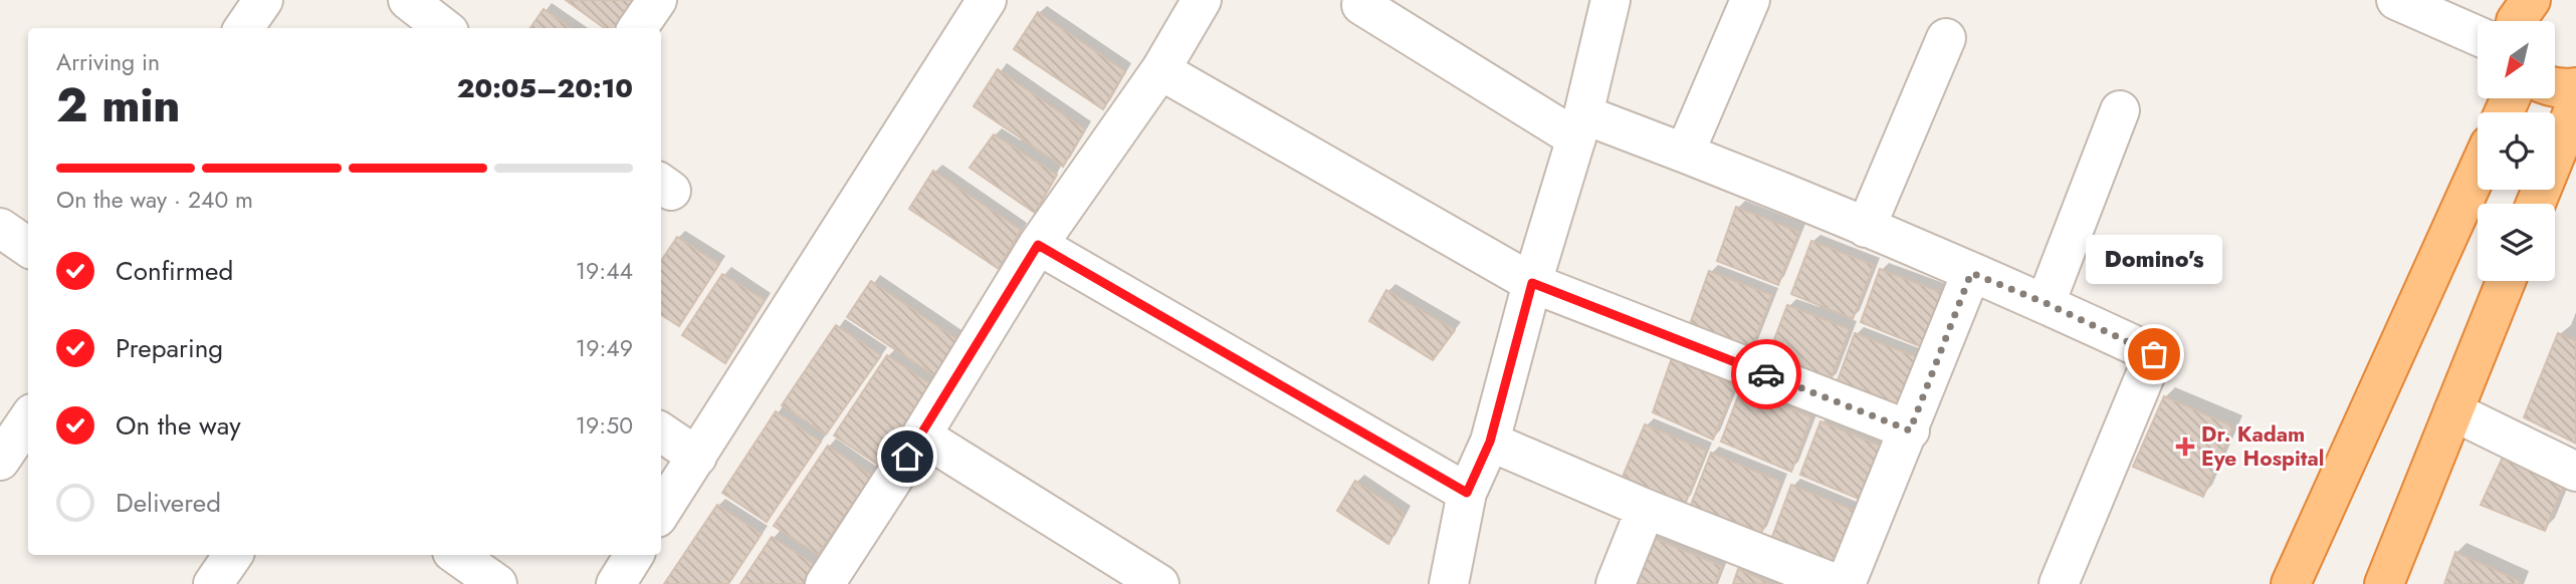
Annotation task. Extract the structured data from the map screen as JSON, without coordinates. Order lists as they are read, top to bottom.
{
  "places": {
    "other": ["Domino's"],
    "health": ["Dr. Kadam Eye Hospital"]
  },
  "north": "bottom left",
  "page": {
    "heading": ["2 min", "Arriving in", "20:05–20:10"],
    "bar": "On the way · 240 m",
    "list": [
      ["Confirmed", "19:44"],
      ["Preparing", "19:49"],
      ["On the way", "19:50"],
      "Delivered"
    ],
    "bubble": "Domino's"
  }
}
